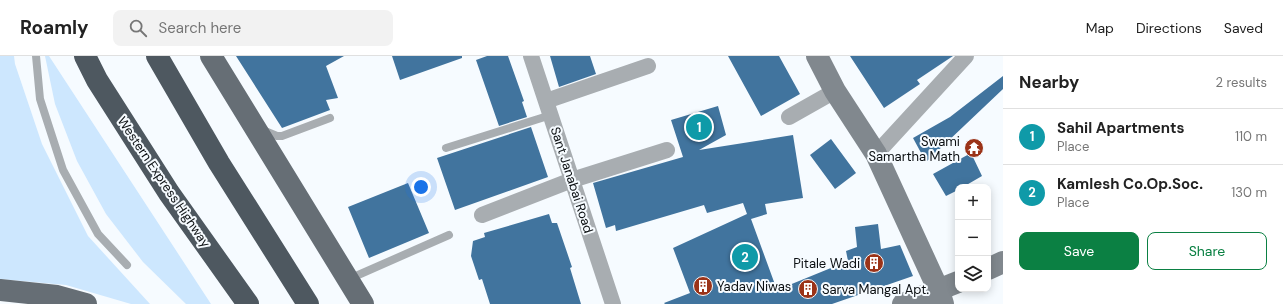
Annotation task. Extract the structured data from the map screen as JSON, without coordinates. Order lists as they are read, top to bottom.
{
  "streets": {
    "highway": ["Western Express Highway"],
    "street": ["Sant Janabai Road"]
  },
  "places": {
    "temple": ["Swami Samartha Math"],
    "building": ["Pitale Wadi", "Yadav Niwas", "Sarva Mangal Apt."]
  },
  "page": {
    "header": "Roamly",
    "search": "Search here",
    "nav": ["Map", "Directions", "Saved"],
    "heading": ["Nearby", "2 results"],
    "list": [
      {
        "mark": "1",
        "name": "Sahil Apartments",
        "note": "Place",
        "value": "110 m"
      },
      {
        "mark": "2",
        "name": "Kamlesh Co.Op.Soc.",
        "note": "Place",
        "value": "130 m"
      }
    ],
    "pins": ["1", "2"],
    "map_buttons": ["+", "−"],
    "buttons": ["Save", "Share"]
  }
}
